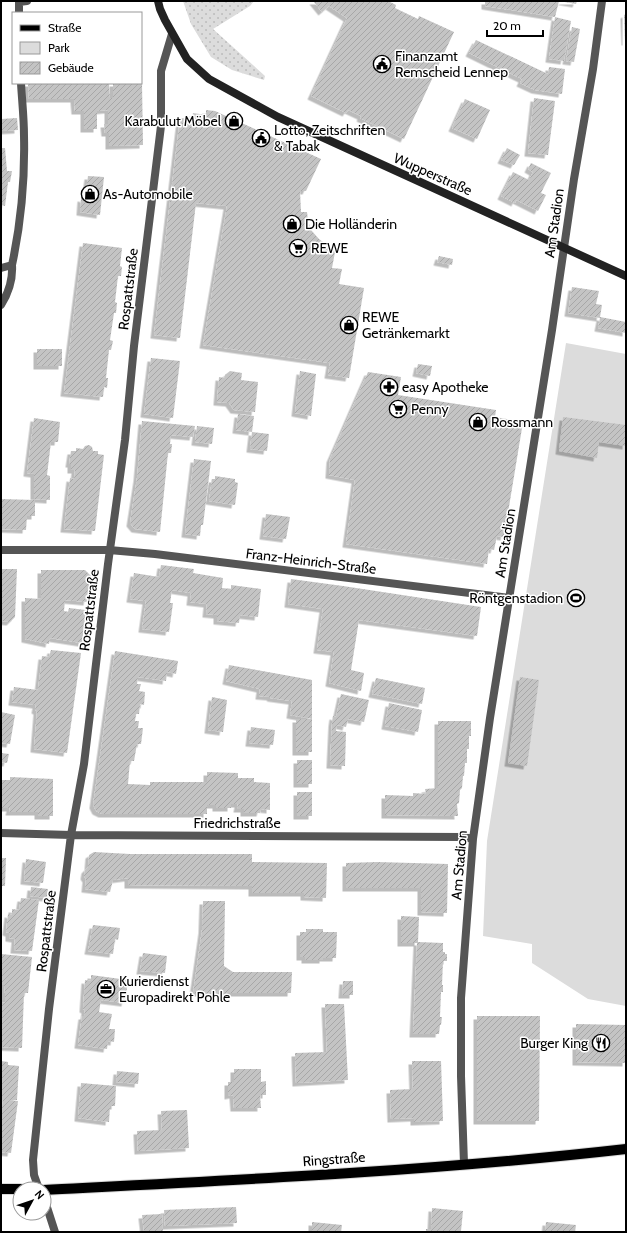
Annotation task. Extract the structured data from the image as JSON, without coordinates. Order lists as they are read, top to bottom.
{
  "streets": {
    "main road": ["Ringstraße"],
    "street": [
      "Wupperstraße",
      "Am Stadion",
      "Rospattstraße",
      "Franz-Heinrich-Straße",
      "Friedrichstraße"
    ]
  },
  "crossings": [
    ["Wupperstraße", "Am Stadion"],
    ["Wupperstraße", "Rospattstraße"],
    ["Am Stadion", "Franz-Heinrich-Straße"],
    ["Am Stadion", "Friedrichstraße"],
    ["Am Stadion", "Ringstraße"],
    ["Rospattstraße", "Franz-Heinrich-Straße"],
    ["Rospattstraße", "Friedrichstraße"]
  ],
  "places": {
    "public building": ["Finanzamt Remscheid Lennep", "Lotto, Zeitschriften & Tabak"],
    "shop": [
      "Karabulut Möbel",
      "As-Automobile",
      "Die Holländerin",
      "REWE Getränkemarkt",
      "Rossmann"
    ],
    "supermarket": ["REWE", "Penny"],
    "pharmacy": ["easy Apotheke"],
    "sports": ["Röntgenstadion"],
    "office": ["Kurierdienst Europadirekt Pohle"],
    "restaurant": ["Burger King"]
  },
  "legend": ["Straße", "Park", "Gebäude"],
  "scale_bar": "20 m",
  "north": "top right"
}
